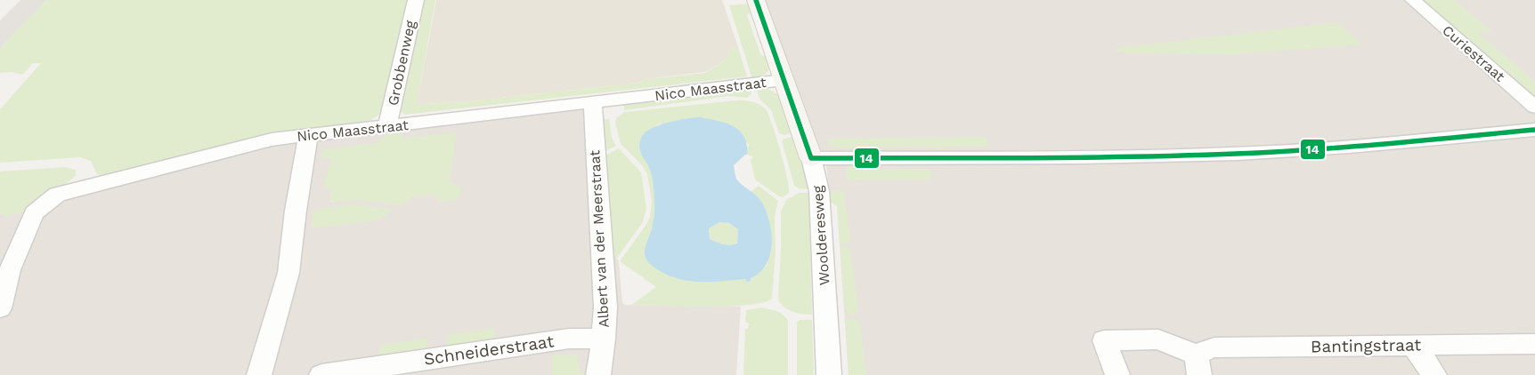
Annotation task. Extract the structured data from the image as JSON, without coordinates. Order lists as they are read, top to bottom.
{
  "streets": {
    "street": [
      "Curiestraat",
      "Grobbenweg",
      "Nico Maasstraat",
      "Woolderesweg",
      "Albert van der Meerstraat",
      "Bantingstraat",
      "Schneiderstraat"
    ]
  },
  "crossings": [
    ["Grobbenweg", "Nico Maasstraat"],
    ["Nico Maasstraat", "Woolderesweg"],
    ["Nico Maasstraat", "Albert van der Meerstraat"],
    ["Albert van der Meerstraat", "Schneiderstraat"]
  ],
  "lines": ["transit line 14"]
}
